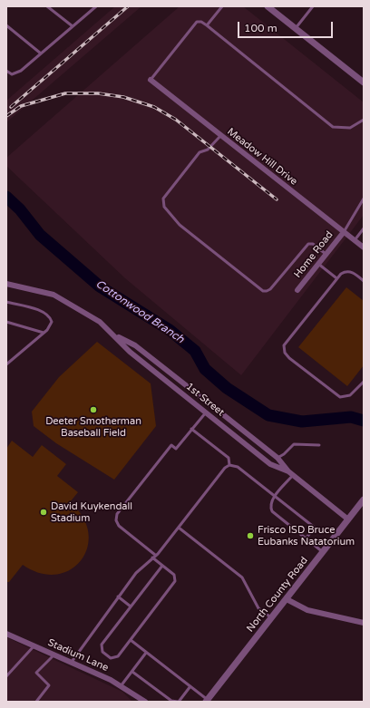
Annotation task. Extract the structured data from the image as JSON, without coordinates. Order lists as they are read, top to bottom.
{
  "streets": {
    "street": [
      "Meadow Hill Drive",
      "Home Road",
      "1st Street",
      "North County Road",
      "Stadium Lane"
    ]
  },
  "crossings": [
    ["Meadow Hill Drive", "Home Road"],
    ["1st Street", "North County Road"]
  ],
  "water": ["Cottonwood Branch"],
  "places": ["Deeter Smotherman Baseball Field", "David Kuykendall Stadium", "Frisco ISD Bruce Eubanks Natatorium"],
  "scale_bar": "100 m"
}
